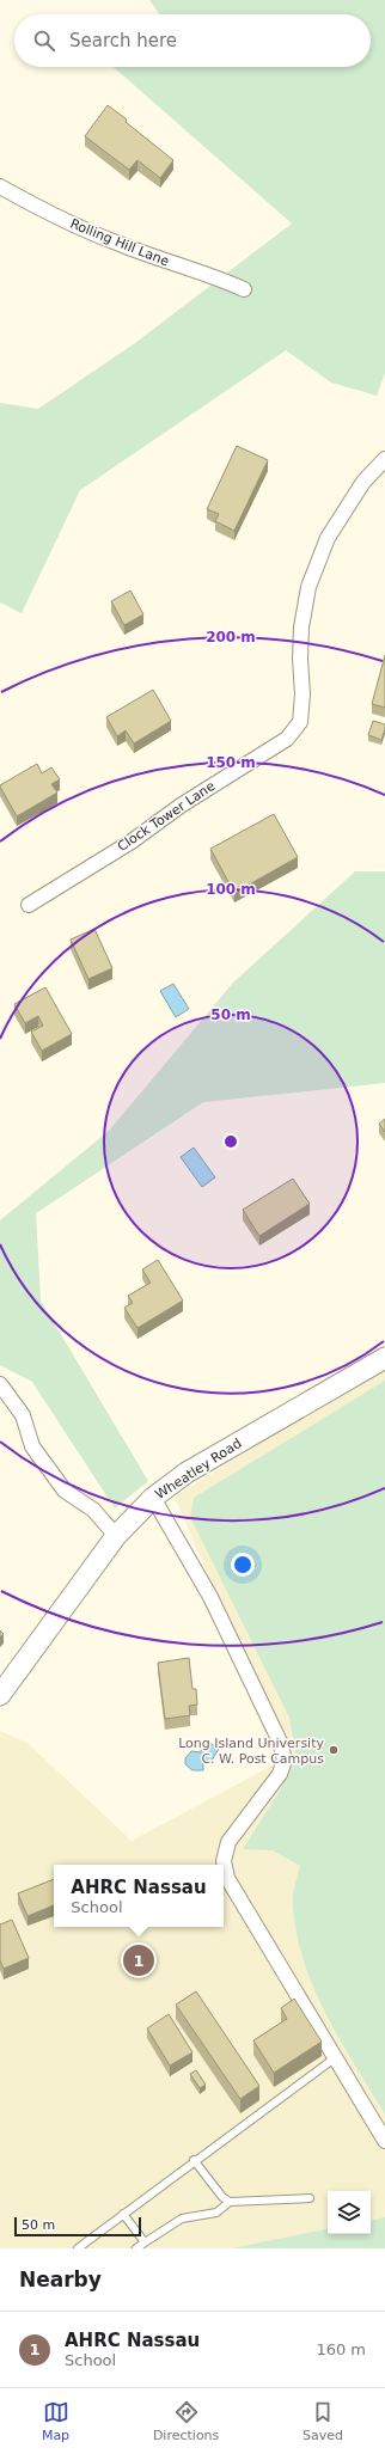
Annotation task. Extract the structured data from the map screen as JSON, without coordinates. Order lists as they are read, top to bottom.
{
  "streets": {
    "main road": ["Wheatley Road"],
    "street": ["Rolling Hill Lane", "Clock Tower Lane"]
  },
  "places": ["Long Island University C. W. Post Campus"],
  "scale_bar": "50 m",
  "page": {
    "search": "Search here",
    "popup": ["AHRC Nassau", "School"],
    "pins": "1",
    "scale": "50 m",
    "heading": "Nearby",
    "list": [
      {
        "mark": "1",
        "name": "AHRC Nassau",
        "note": "School",
        "value": "160 m"
      }
    ],
    "nav": ["Map", "Directions", "Saved"]
  },
  "rings": [
    "200 m",
    "150 m",
    "100 m",
    "50 m"
  ]
}
